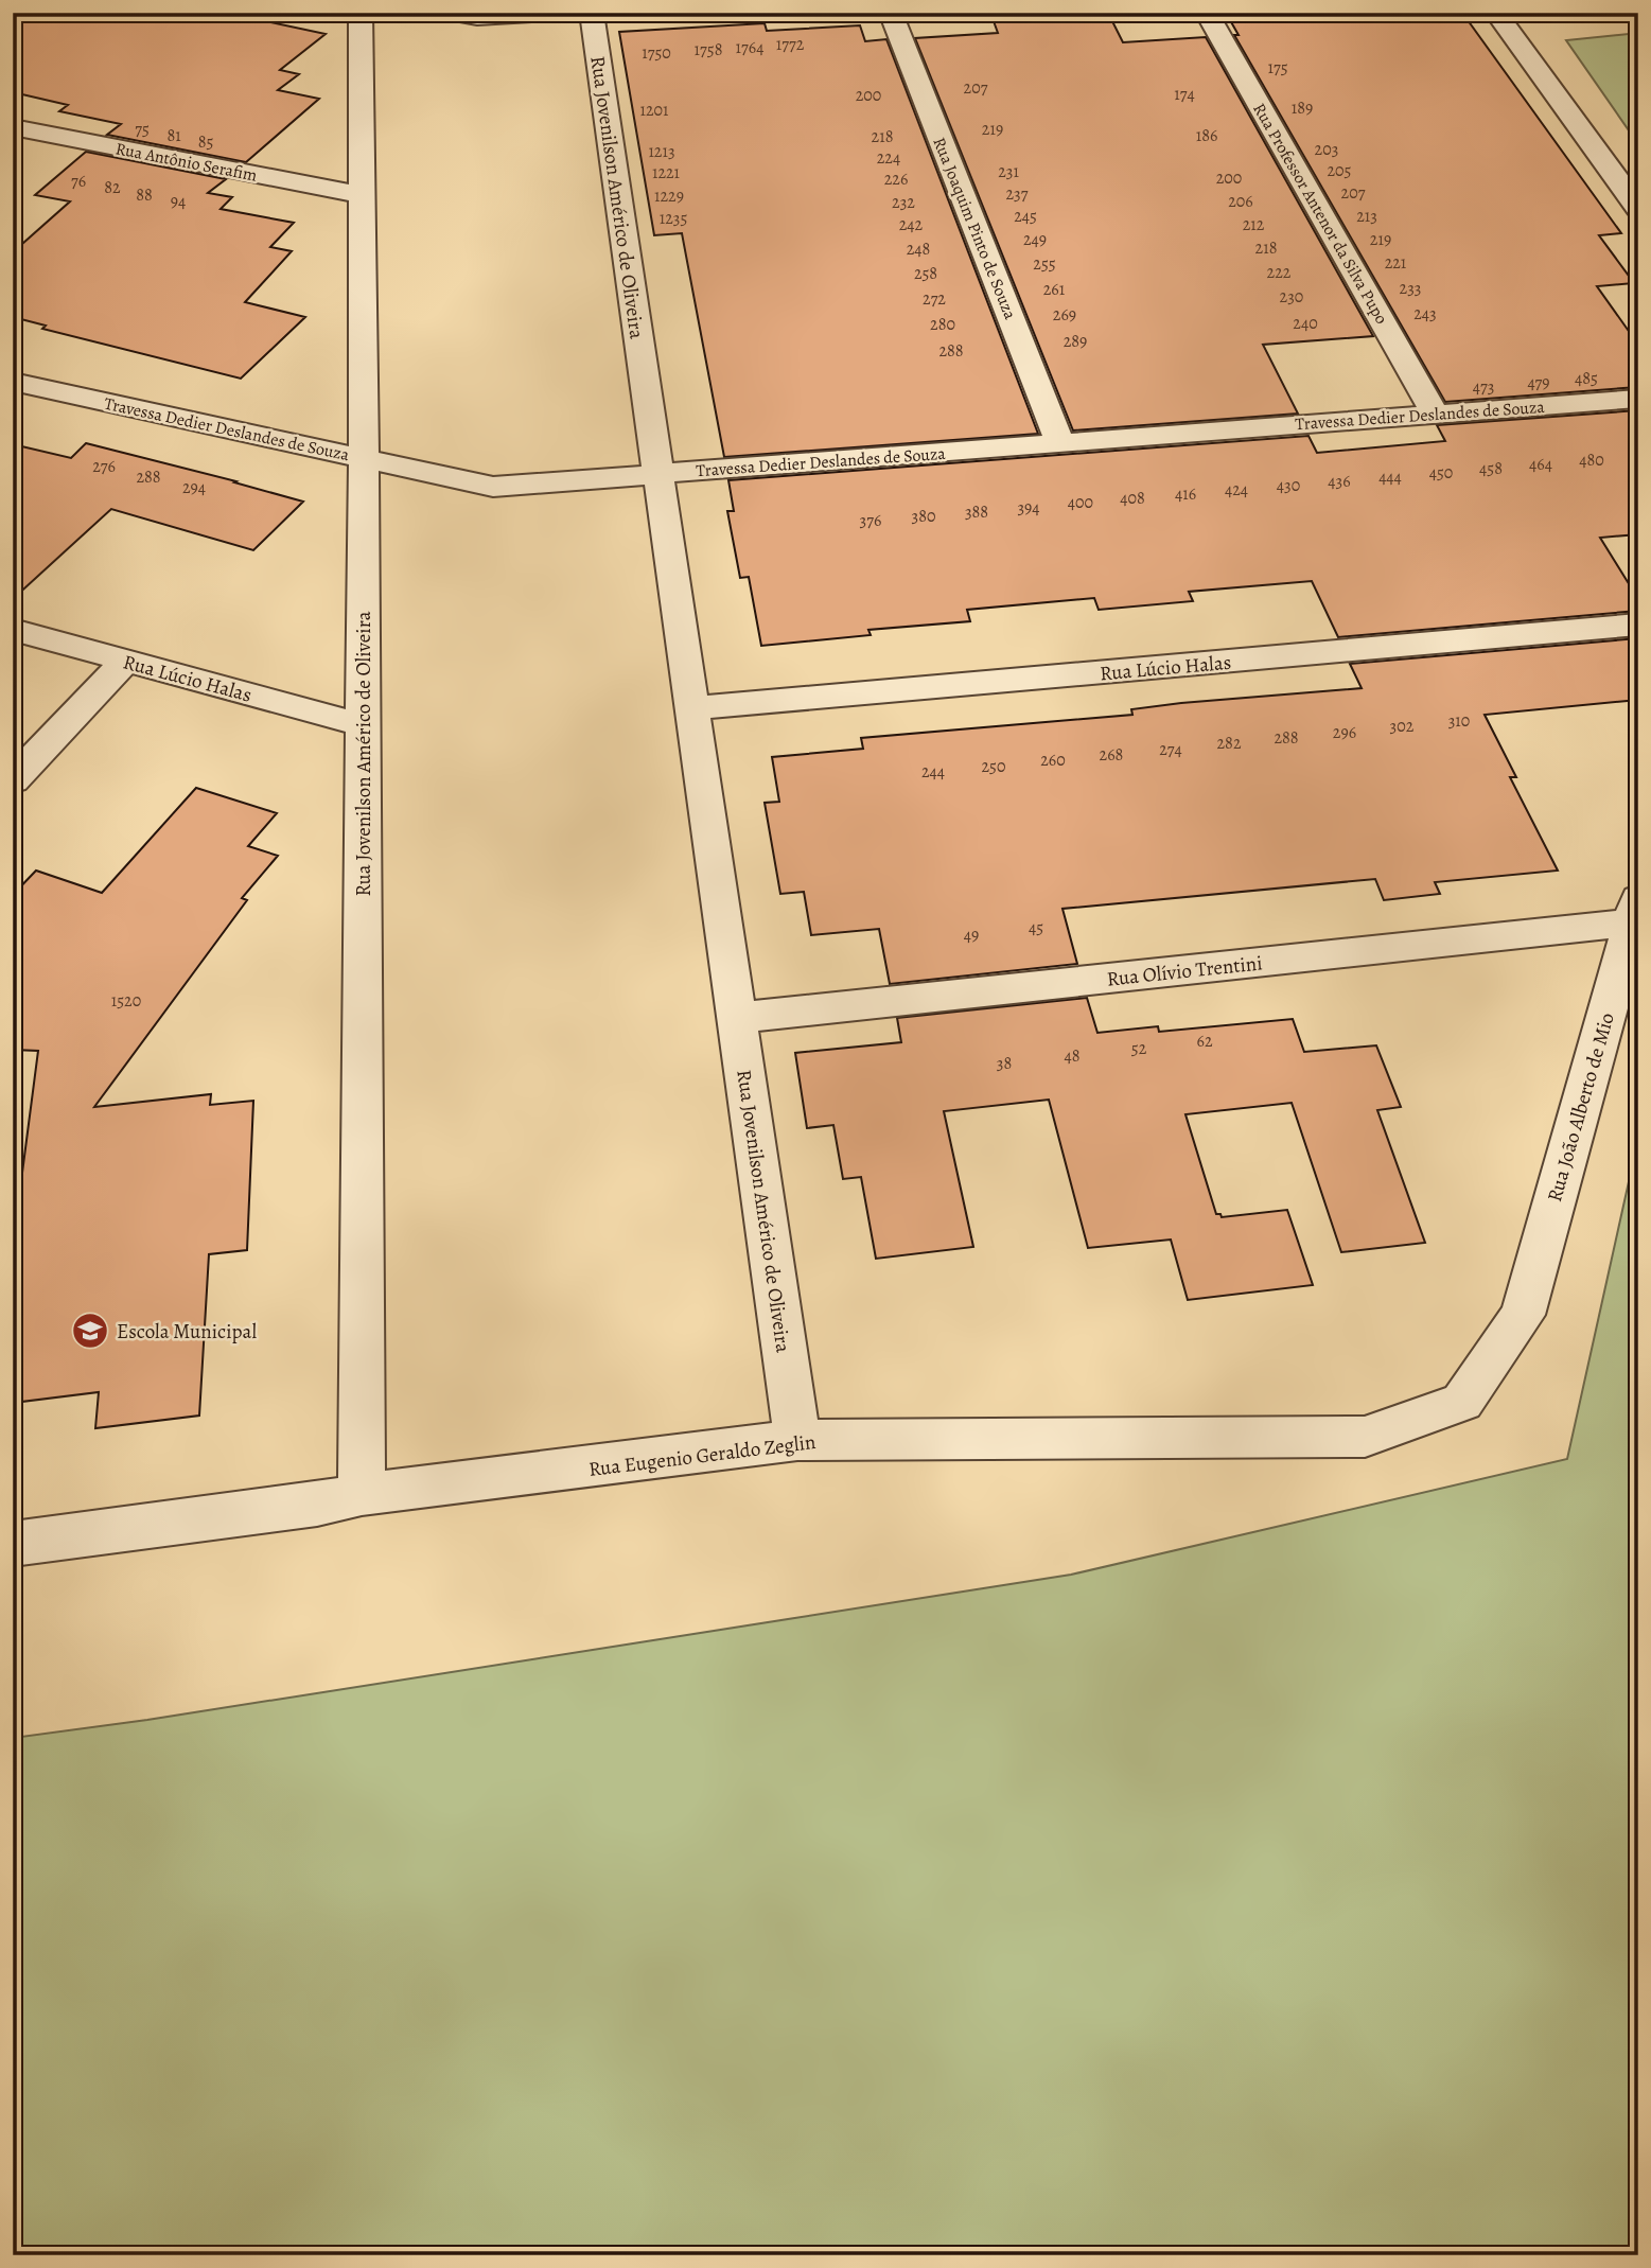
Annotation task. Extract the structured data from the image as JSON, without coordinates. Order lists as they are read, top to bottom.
{
  "streets": {
    "street": [
      "Rua Antônio Serafim",
      "Rua Jovenilson Américo de Oliveira",
      "Rua Professor Antenor da Silva Pupo",
      "Rua Joaquim Pinto de Souza",
      "Travessa Dedier Deslandes de Souza",
      "Rua Lúcio Halas",
      "Rua Olívio Trentini",
      "Rua João Alberto de Mio",
      "Rua Eugenio Geraldo Zeglin"
    ]
  },
  "crossings": [
    ["Rua Antônio Serafim", "Rua Jovenilson Américo de Oliveira"],
    ["Rua Jovenilson Américo de Oliveira", "Travessa Dedier Deslandes de Souza"],
    ["Rua Jovenilson Américo de Oliveira", "Rua Lúcio Halas"],
    ["Rua Jovenilson Américo de Oliveira", "Rua Olívio Trentini"],
    ["Rua Jovenilson Américo de Oliveira", "Rua Eugenio Geraldo Zeglin"],
    ["Rua Professor Antenor da Silva Pupo", "Travessa Dedier Deslandes de Souza"],
    ["Rua Joaquim Pinto de Souza", "Travessa Dedier Deslandes de Souza"],
    ["Rua Olívio Trentini", "Rua João Alberto de Mio"],
    ["Rua João Alberto de Mio", "Rua Eugenio Geraldo Zeglin"]
  ],
  "places": {
    "school or university": ["Escola Municipal"]
  },
  "house_numbers": [
    "1772",
    "1764",
    "1758",
    "1750",
    "175",
    "207",
    "174",
    "200",
    "189",
    "1201",
    "75",
    "219",
    "81",
    "186",
    "218",
    "85",
    "203",
    "1213",
    "224",
    "205",
    "231",
    "1221",
    "200",
    "226",
    "76",
    "82",
    "207",
    "237",
    "88",
    "1229",
    "94",
    "206",
    "232",
    "245",
    "213",
    "1235",
    "242",
    "212",
    "249",
    "219",
    "218",
    "248",
    "221",
    "255",
    "222",
    "258",
    "233",
    "261",
    "230",
    "272",
    "243",
    "269",
    "240",
    "280",
    "289",
    "288",
    "485",
    "479",
    "473",
    "480",
    "464",
    "276",
    "458",
    "450",
    "288",
    "444",
    "436",
    "430",
    "294",
    "424",
    "416",
    "408",
    "400",
    "394",
    "388",
    "380",
    "376",
    "310",
    "302",
    "296",
    "288",
    "282",
    "274",
    "268",
    "260",
    "250",
    "244",
    "45",
    "49",
    "1520",
    "62",
    "52",
    "48",
    "38"
  ]
}
